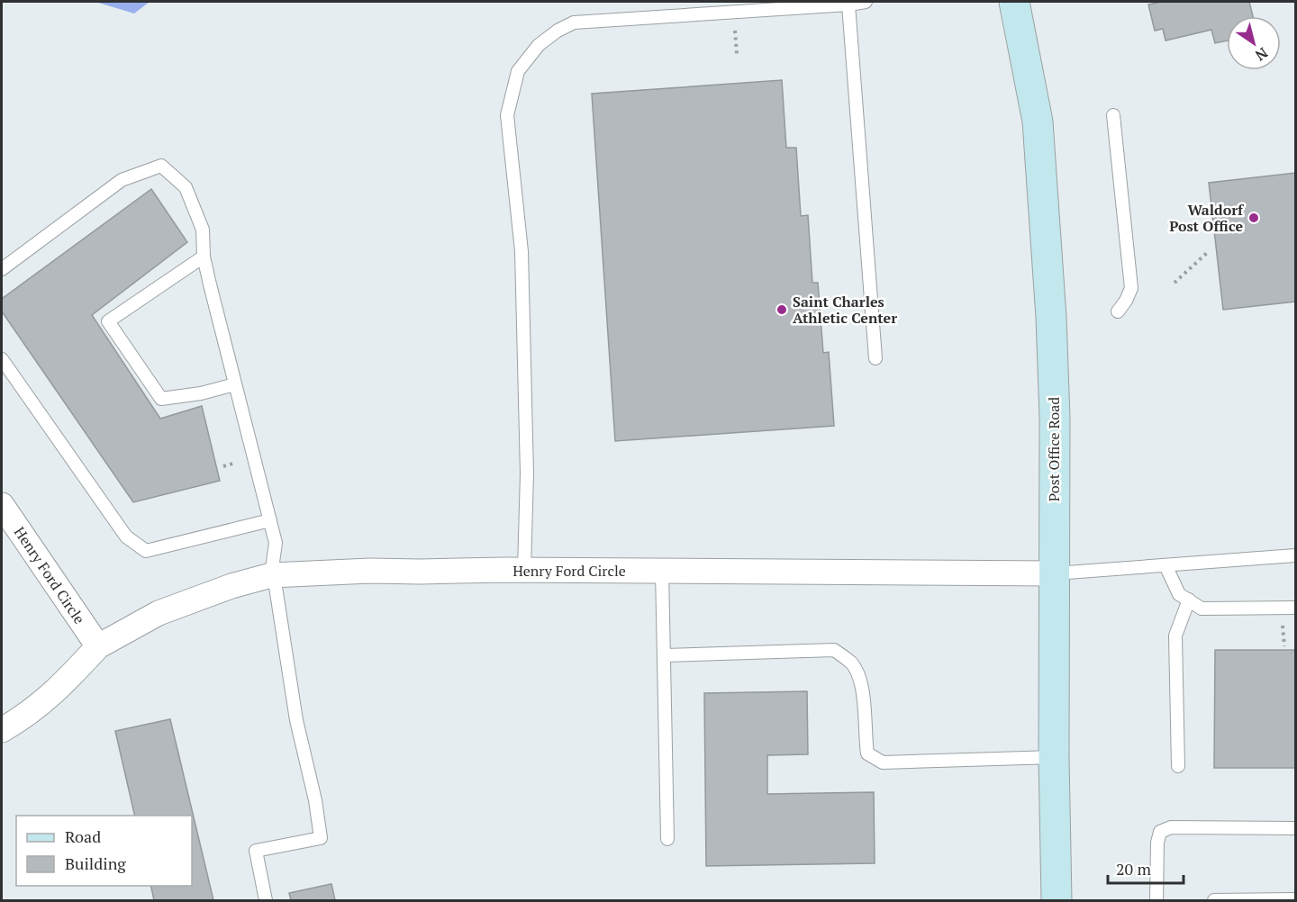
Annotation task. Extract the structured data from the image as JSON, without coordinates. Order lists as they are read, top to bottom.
{
  "streets": {
    "street": ["Post Office Road", "Henry Ford Circle"]
  },
  "crossings": [
    ["Post Office Road", "Henry Ford Circle"]
  ],
  "places": ["Waldorf Post Office", "Saint Charles Athletic Center"],
  "legend": ["Road", "Building"],
  "scale_bar": "20 m",
  "north": "bottom right"
}
